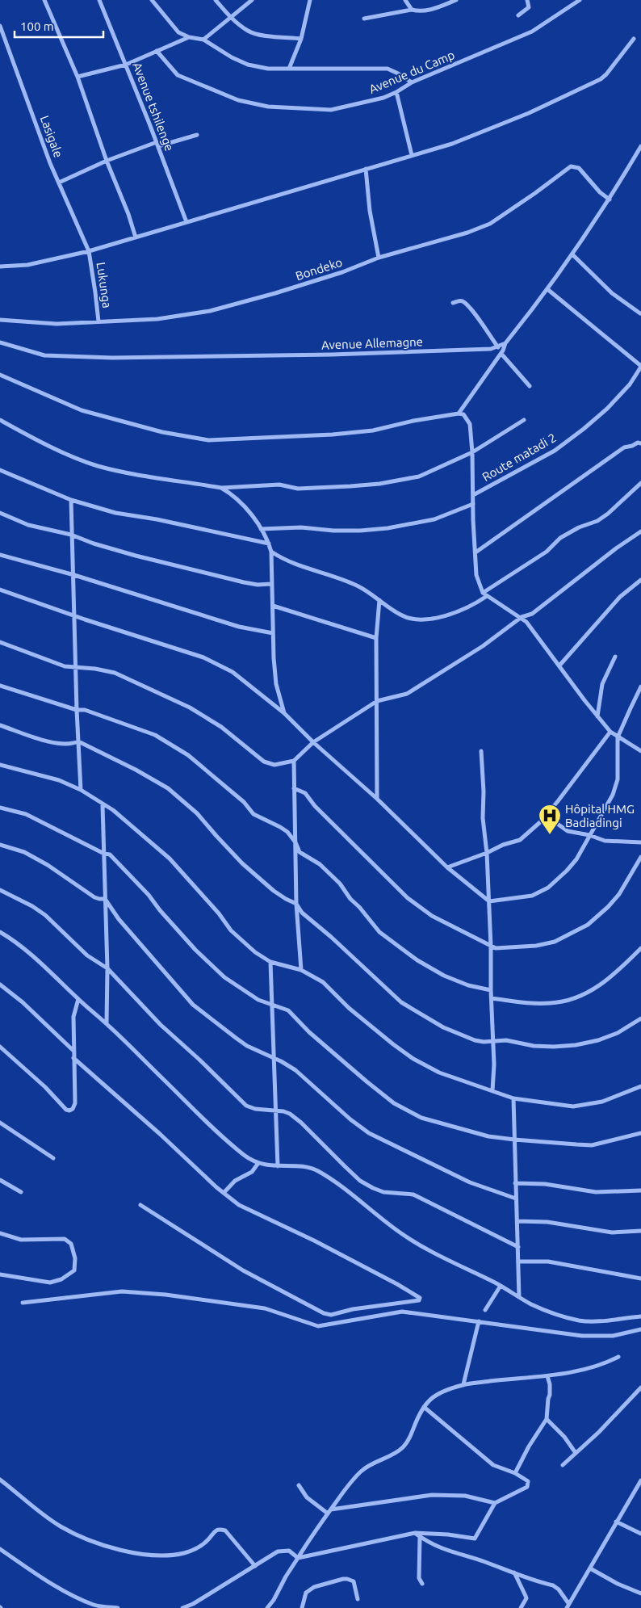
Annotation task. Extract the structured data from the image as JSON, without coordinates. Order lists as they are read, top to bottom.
{
  "streets": {
    "street": [
      "Avenue du Camp",
      "Avenue tshilenge",
      "Lasigale",
      "Bondeko",
      "Lukunga",
      "Avenue Allemagne",
      "Route matadi 2"
    ]
  },
  "crossings": [
    ["Lasigale", "Lukunga"],
    ["Bondeko", "Lukunga"],
    ["Bondeko", "Avenue Allemagne"]
  ],
  "places": {
    "hospital": ["Hôpital HMG Badiadingi"]
  },
  "scale_bar": "100 m"
}
